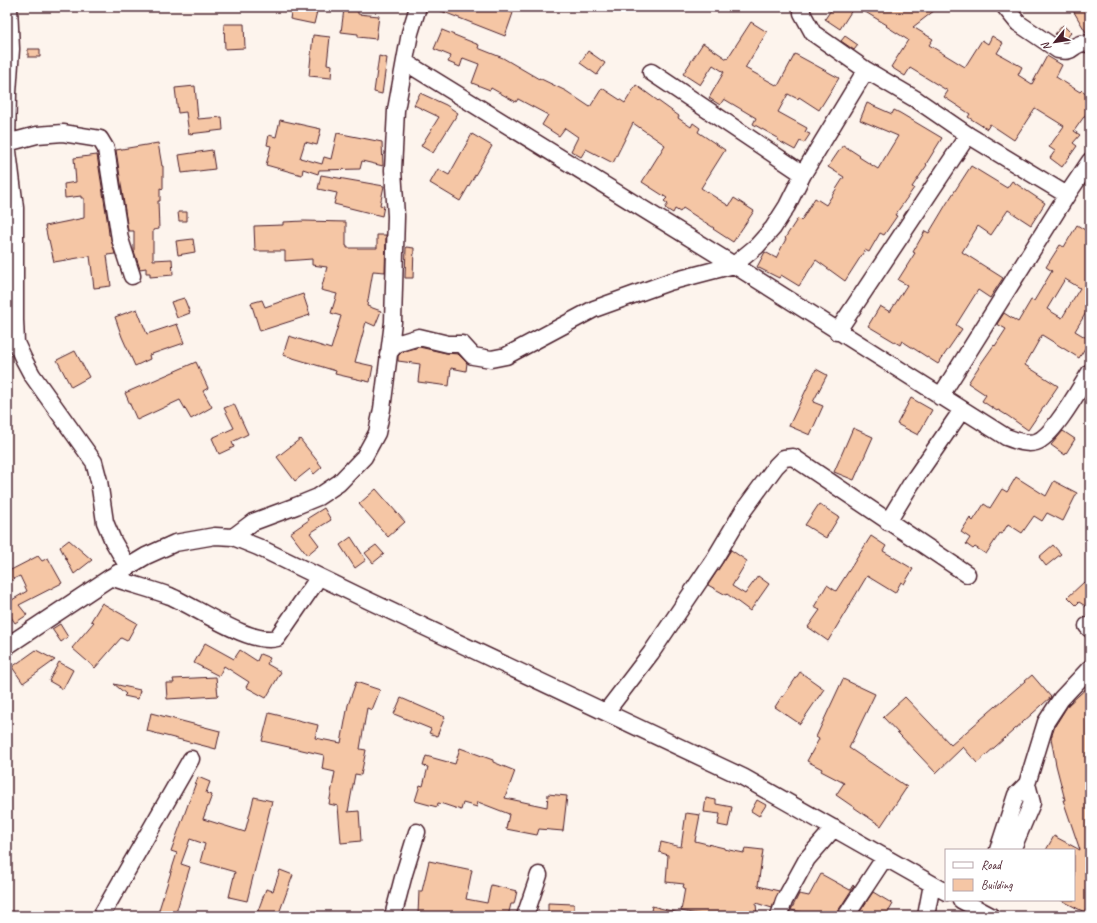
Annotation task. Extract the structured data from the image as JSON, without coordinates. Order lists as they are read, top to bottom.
{
  "legend": ["Road", "Building"],
  "north": "bottom left"
}
